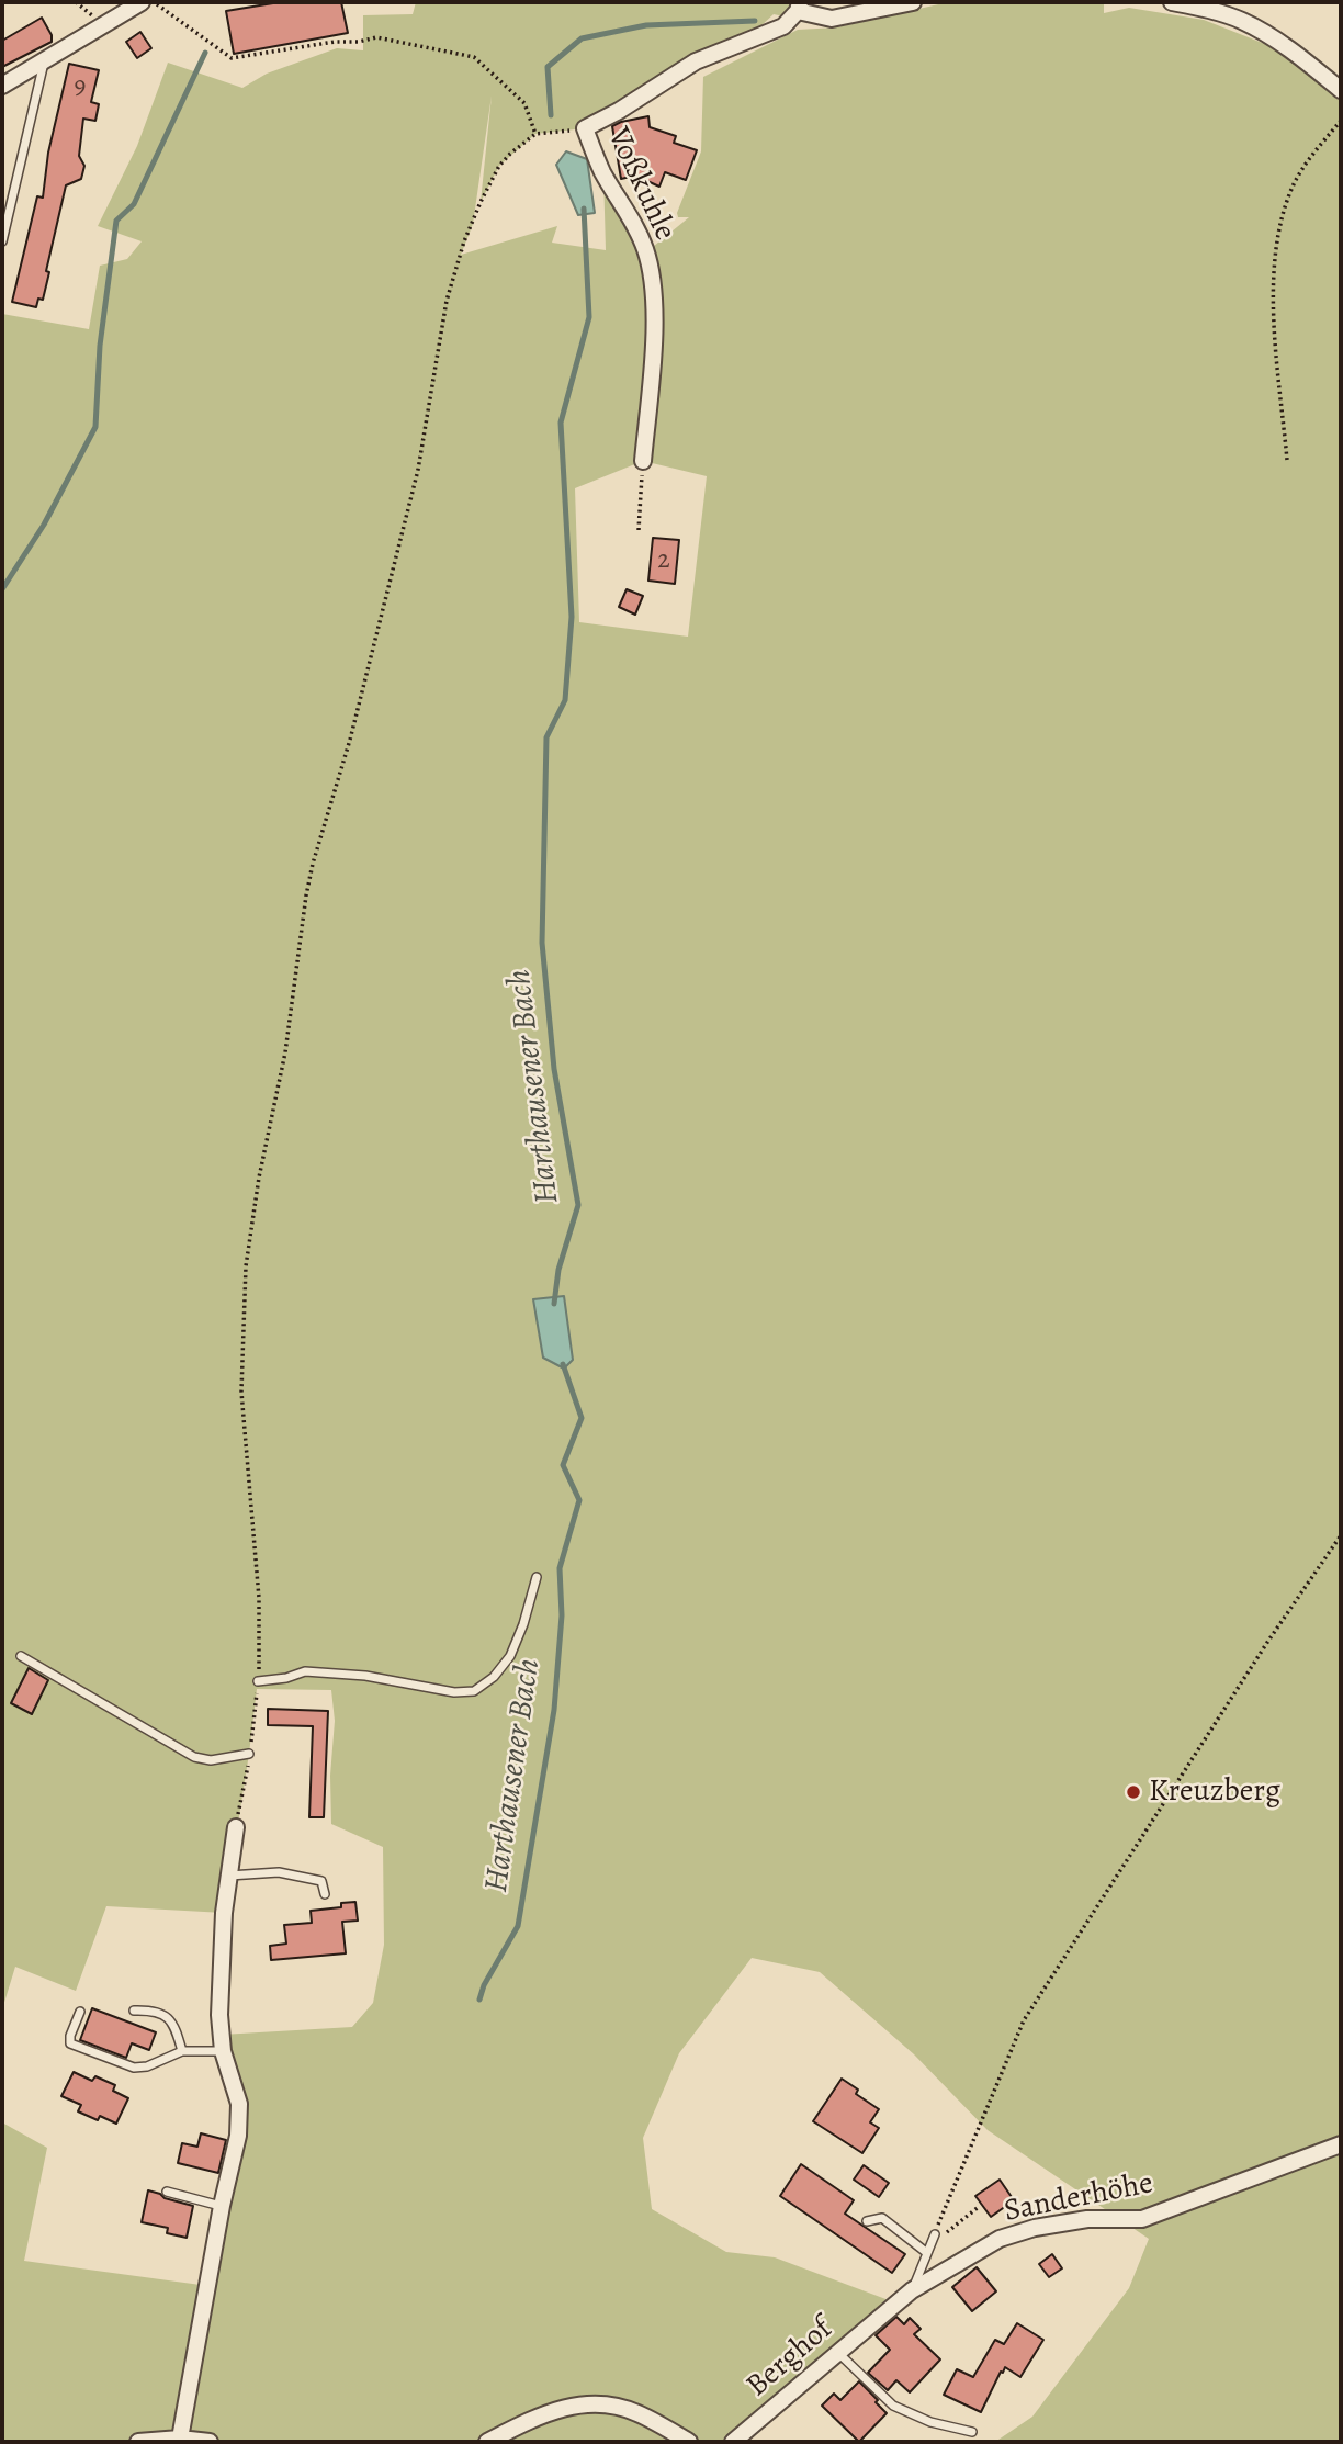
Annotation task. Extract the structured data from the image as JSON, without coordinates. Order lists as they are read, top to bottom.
{
  "streets": {
    "street": ["Voßkuhle", "Sanderhöhe", "Berghof"]
  },
  "crossings": [
    ["Sanderhöhe", "Berghof"]
  ],
  "water": ["Harthausener Bach"],
  "places": ["Kreuzberg"],
  "house_numbers": ["9", "2"]
}
